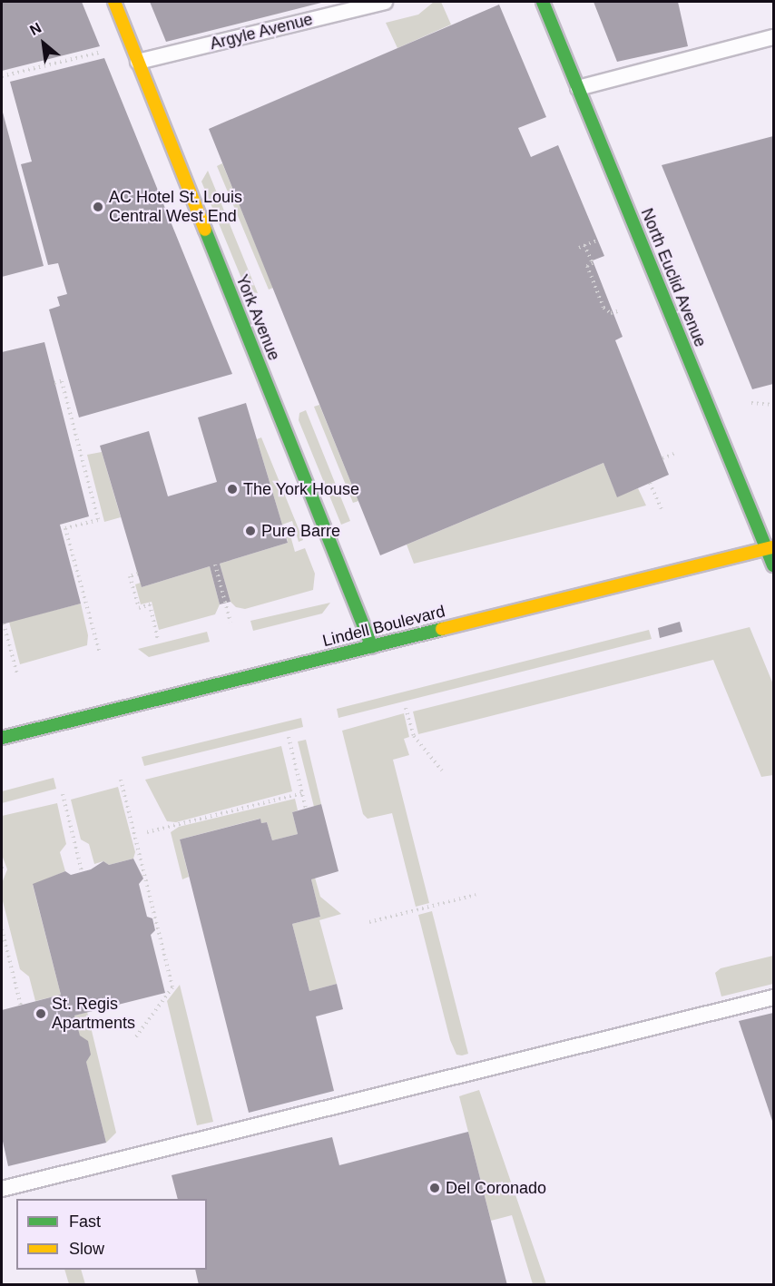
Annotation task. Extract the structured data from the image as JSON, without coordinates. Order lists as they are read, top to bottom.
{
  "streets": {
    "street": ["North Euclid Avenue", "York Avenue", "Lindell Boulevard"],
    "lane": ["Argyle Avenue"]
  },
  "crossings": [
    ["Argyle Avenue", "York Avenue"],
    ["North Euclid Avenue", "Lindell Boulevard"],
    ["York Avenue", "Lindell Boulevard"]
  ],
  "places": [
    "AC Hotel St. Louis Central West End",
    "The York House",
    "Pure Barre",
    "St. Regis Apartments",
    "Del Coronado"
  ],
  "legend": ["Fast", "Slow"],
  "north": "top left"
}
